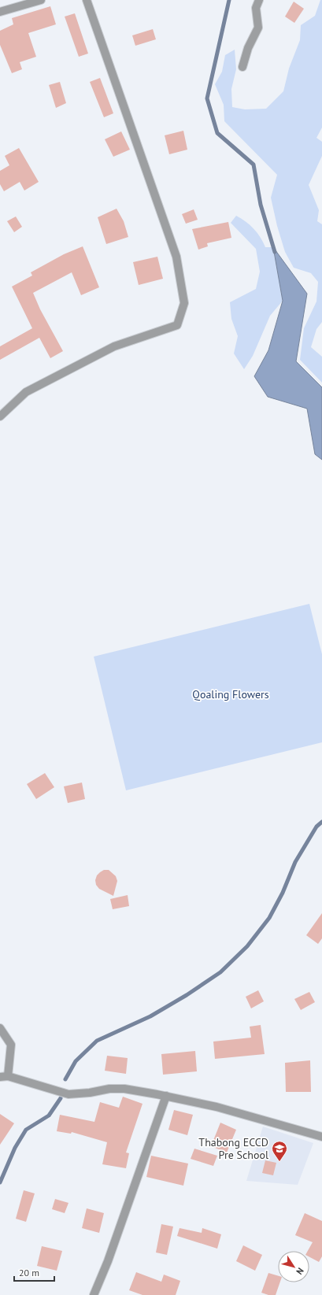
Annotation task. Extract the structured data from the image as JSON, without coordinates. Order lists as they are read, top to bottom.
{
  "parks": ["Qoaling Flowers"],
  "places": {
    "school or university": ["Thabong ECCD Pre School"]
  },
  "scale_bar": "20 m",
  "north": "bottom right"
}
